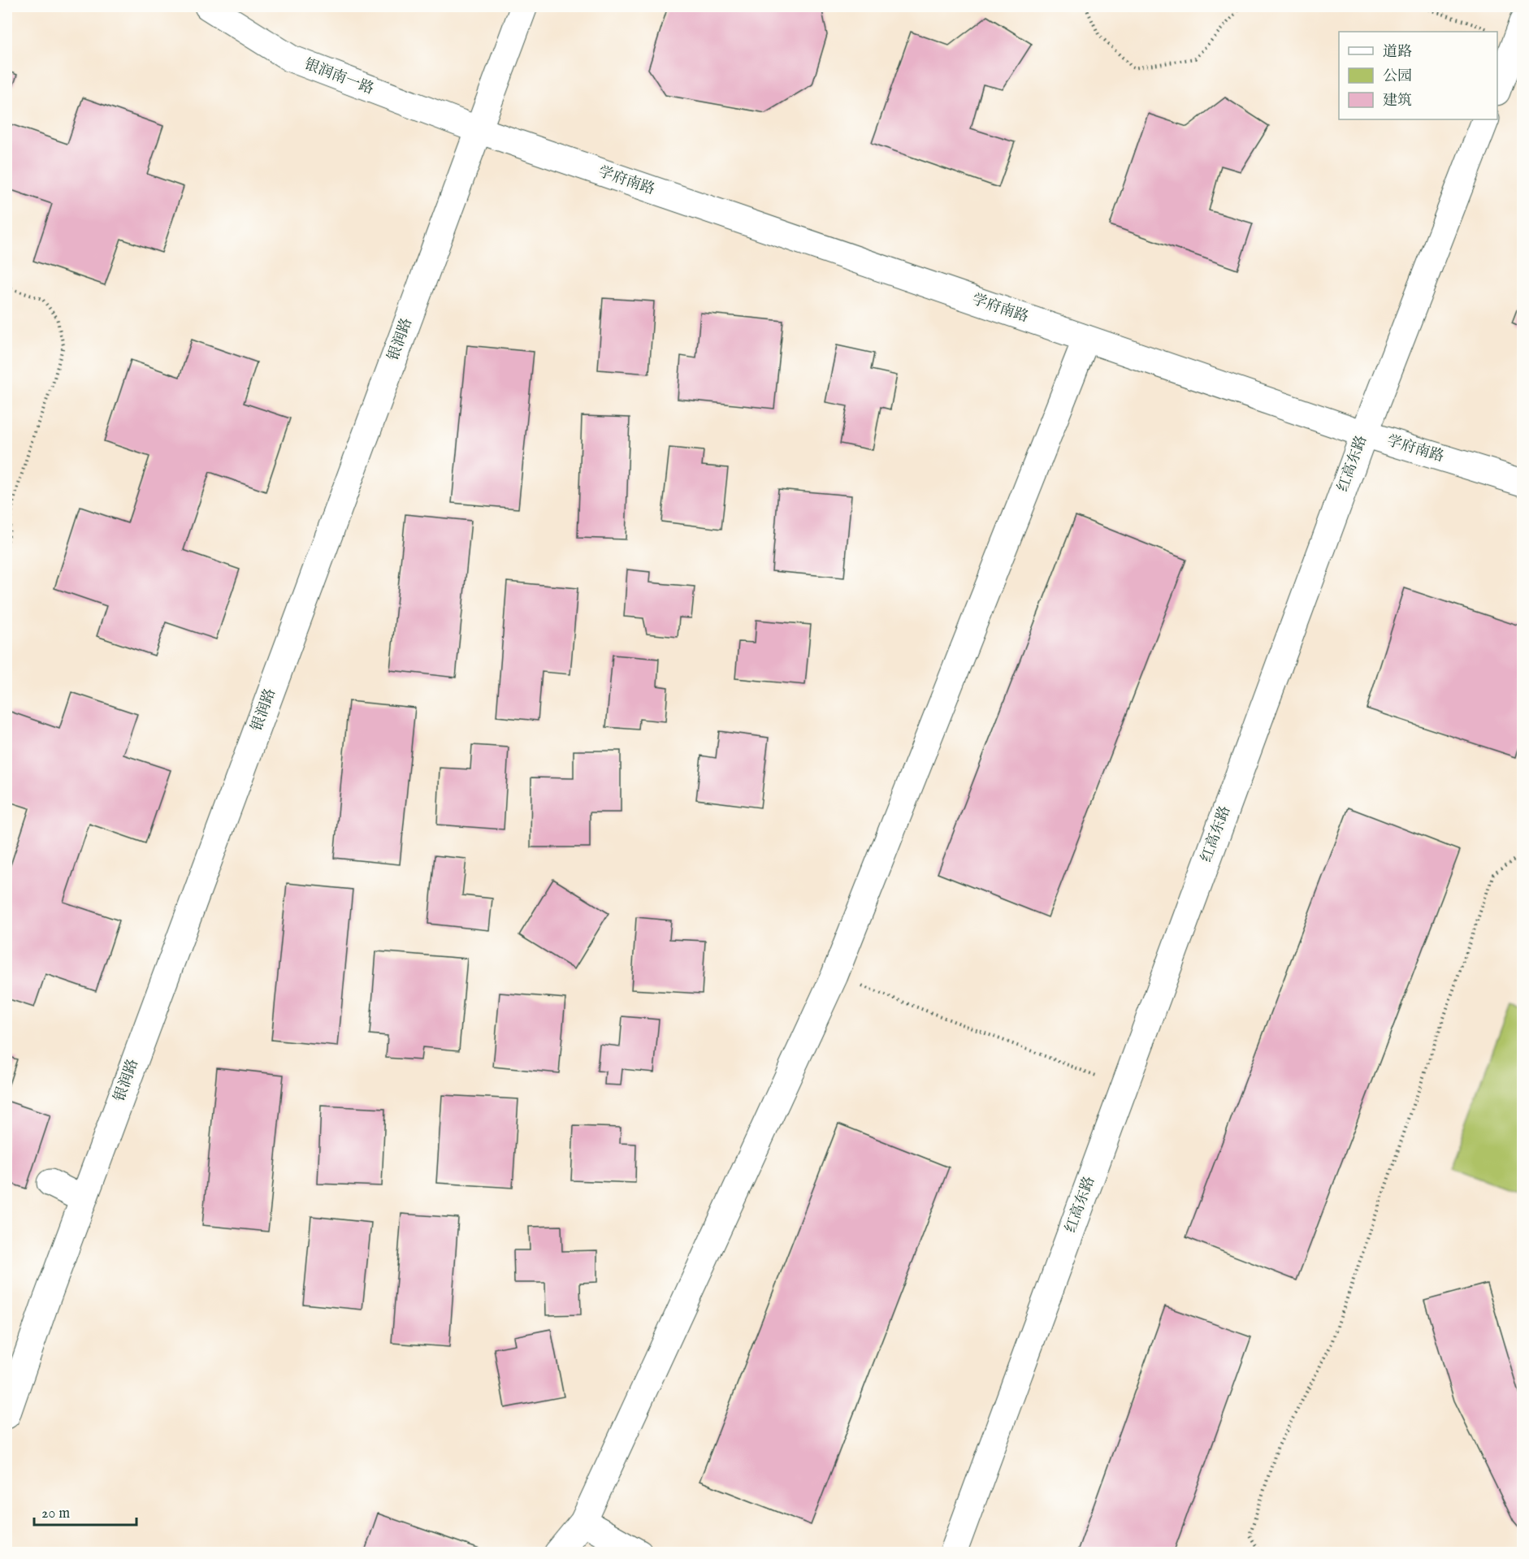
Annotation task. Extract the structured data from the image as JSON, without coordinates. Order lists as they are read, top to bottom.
{
  "streets": {
    "street": [
      "银润南一路",
      "学府南路",
      "银润路",
      "红高东路"
    ]
  },
  "crossings": [
    ["银润南一路", "学府南路"],
    ["银润南一路", "银润路"],
    ["学府南路", "银润路"],
    ["学府南路", "红高东路"]
  ],
  "legend": ["道路", "公园", "建筑"],
  "scale_bar": "20 m"
}
